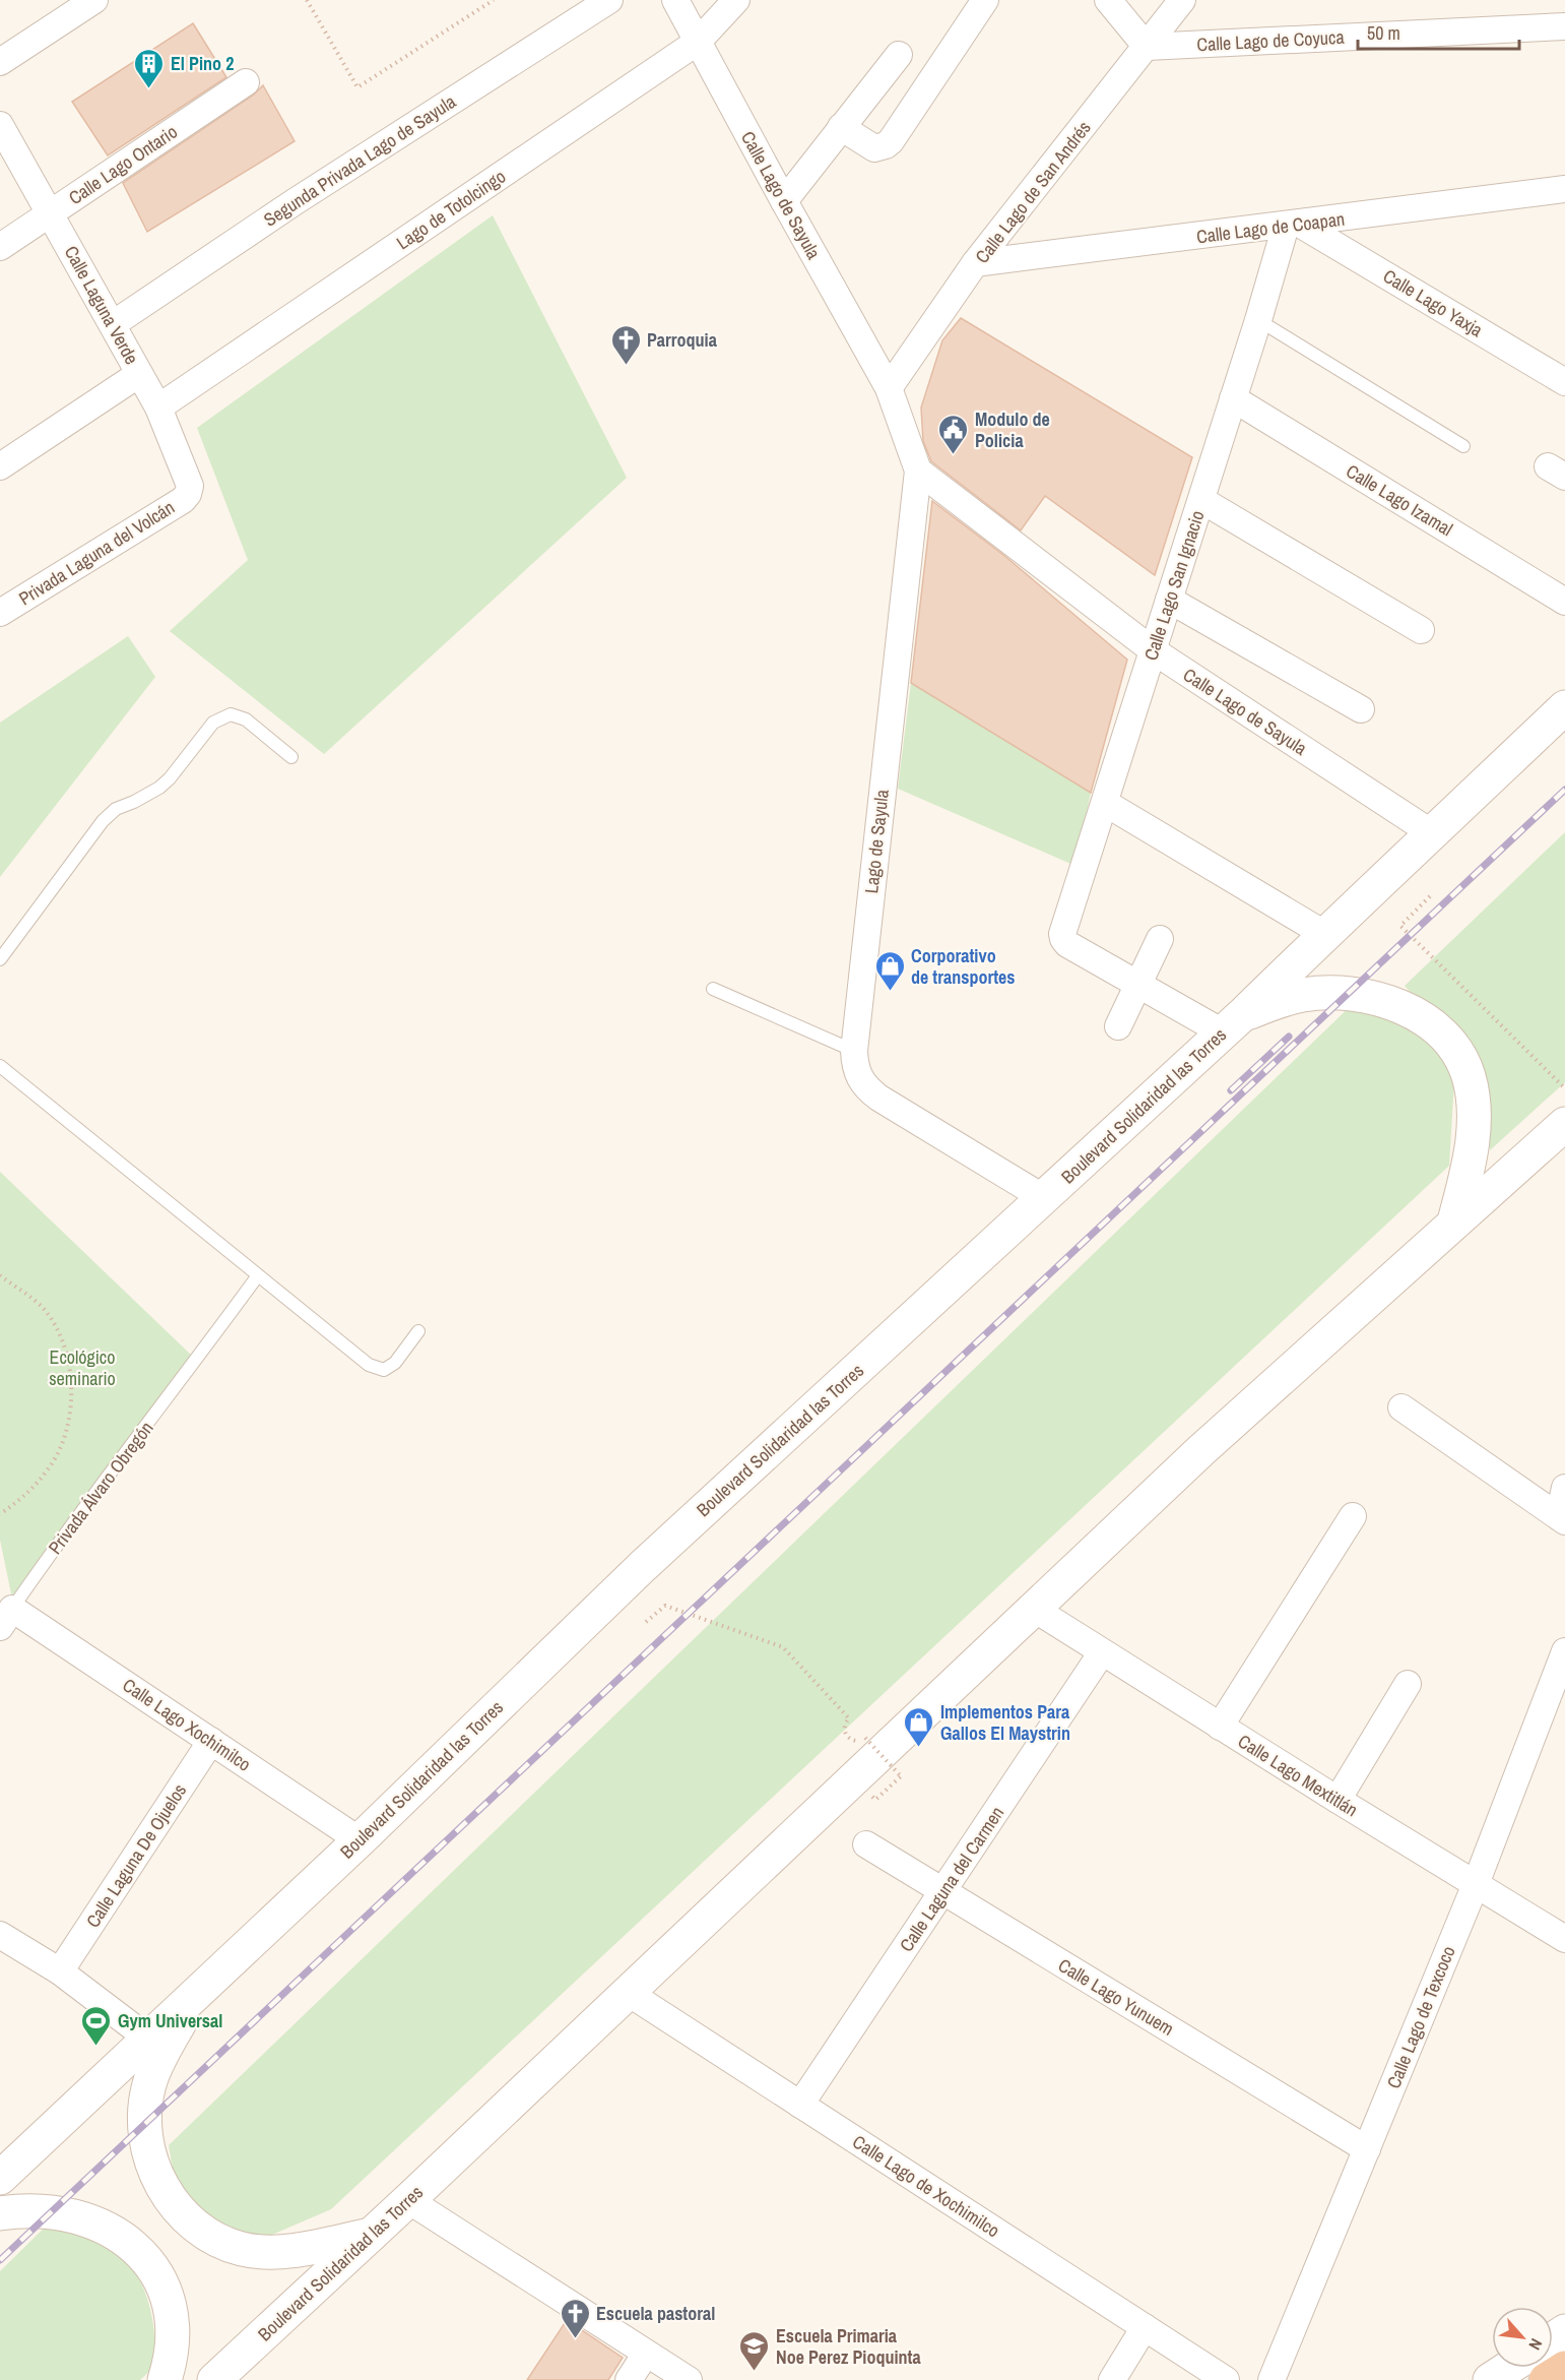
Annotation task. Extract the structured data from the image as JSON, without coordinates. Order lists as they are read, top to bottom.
{
  "streets": {
    "main road": ["Boulevard Solidaridad las Torres"],
    "street": [
      "Calle Lago de Coyuca",
      "Segunda Privada Lago de Sayula",
      "Calle Lago Ontario",
      "Calle Lago de San Andrés",
      "Calle Lago de Sayula",
      "Lago de Totolcingo",
      "Calle Lago de Coapan",
      "Calle Lago Yaxja",
      "Calle Laguna Verde",
      "Calle Lago Izamal",
      "Privada Laguna del Volcán",
      "Calle Lago San Ignacio",
      "Lago de Sayula",
      "Calle Lago Xochimilco",
      "Calle Lago Mextitlán",
      "Calle Laguna De Ojuelos",
      "Calle Laguna del Carmen",
      "Calle Lago Yunuem",
      "Calle Lago de Texcoco",
      "Calle Lago de Xochimilco"
    ],
    "lane": ["Privada Álvaro Obregón"]
  },
  "crossings": [
    ["Calle Lago de Coyuca", "Calle Lago de San Andrés"],
    ["Segunda Privada Lago de Sayula", "Calle Laguna Verde"],
    ["Calle Lago Ontario", "Calle Laguna Verde"],
    ["Calle Lago de San Andrés", "Calle Lago de Sayula"],
    ["Calle Lago de San Andrés", "Calle Lago de Coapan"],
    ["Calle Lago de San Andrés", "Lago de Sayula"],
    ["Calle Lago de Sayula", "Lago de Totolcingo"],
    ["Calle Lago de Sayula", "Calle Lago San Ignacio"],
    ["Calle Lago de Sayula", "Lago de Sayula"],
    ["Calle Lago de Sayula", "Boulevard Solidaridad las Torres"],
    ["Lago de Totolcingo", "Calle Laguna Verde"],
    ["Calle Lago de Coapan", "Calle Lago Yaxja"],
    ["Calle Lago de Coapan", "Calle Lago San Ignacio"],
    ["Calle Lago Yaxja", "Calle Lago San Ignacio"],
    ["Calle Laguna Verde", "Privada Laguna del Volcán"],
    ["Calle Lago Izamal", "Calle Lago San Ignacio"],
    ["Lago de Sayula", "Boulevard Solidaridad las Torres"],
    ["Boulevard Solidaridad las Torres", "Calle Lago Xochimilco"],
    ["Boulevard Solidaridad las Torres", "Calle Lago Mextitlán"],
    ["Boulevard Solidaridad las Torres", "Calle Lago de Xochimilco"],
    ["Privada Álvaro Obregón", "Calle Lago Xochimilco"],
    ["Calle Lago Xochimilco", "Calle Laguna De Ojuelos"],
    ["Calle Lago Mextitlán", "Calle Laguna del Carmen"],
    ["Calle Lago Mextitlán", "Calle Lago de Texcoco"],
    ["Calle Laguna del Carmen", "Calle Lago Yunuem"],
    ["Calle Laguna del Carmen", "Calle Lago de Xochimilco"],
    ["Calle Lago Yunuem", "Calle Lago de Texcoco"]
  ],
  "parks": ["Ecológico seminario"],
  "places": {
    "building": ["El Pino 2"],
    "church": ["Parroquia", "Escuela pastoral"],
    "public building": ["Modulo de Policia"],
    "shop": ["Corporativo de transportes", "Implementos Para Gallos El Maystrin"],
    "sports": ["Gym Universal"],
    "school or university": ["Escuela Primaria Noe Perez Pioquinta"]
  },
  "scale_bar": "50 m",
  "north": "bottom right"
}
